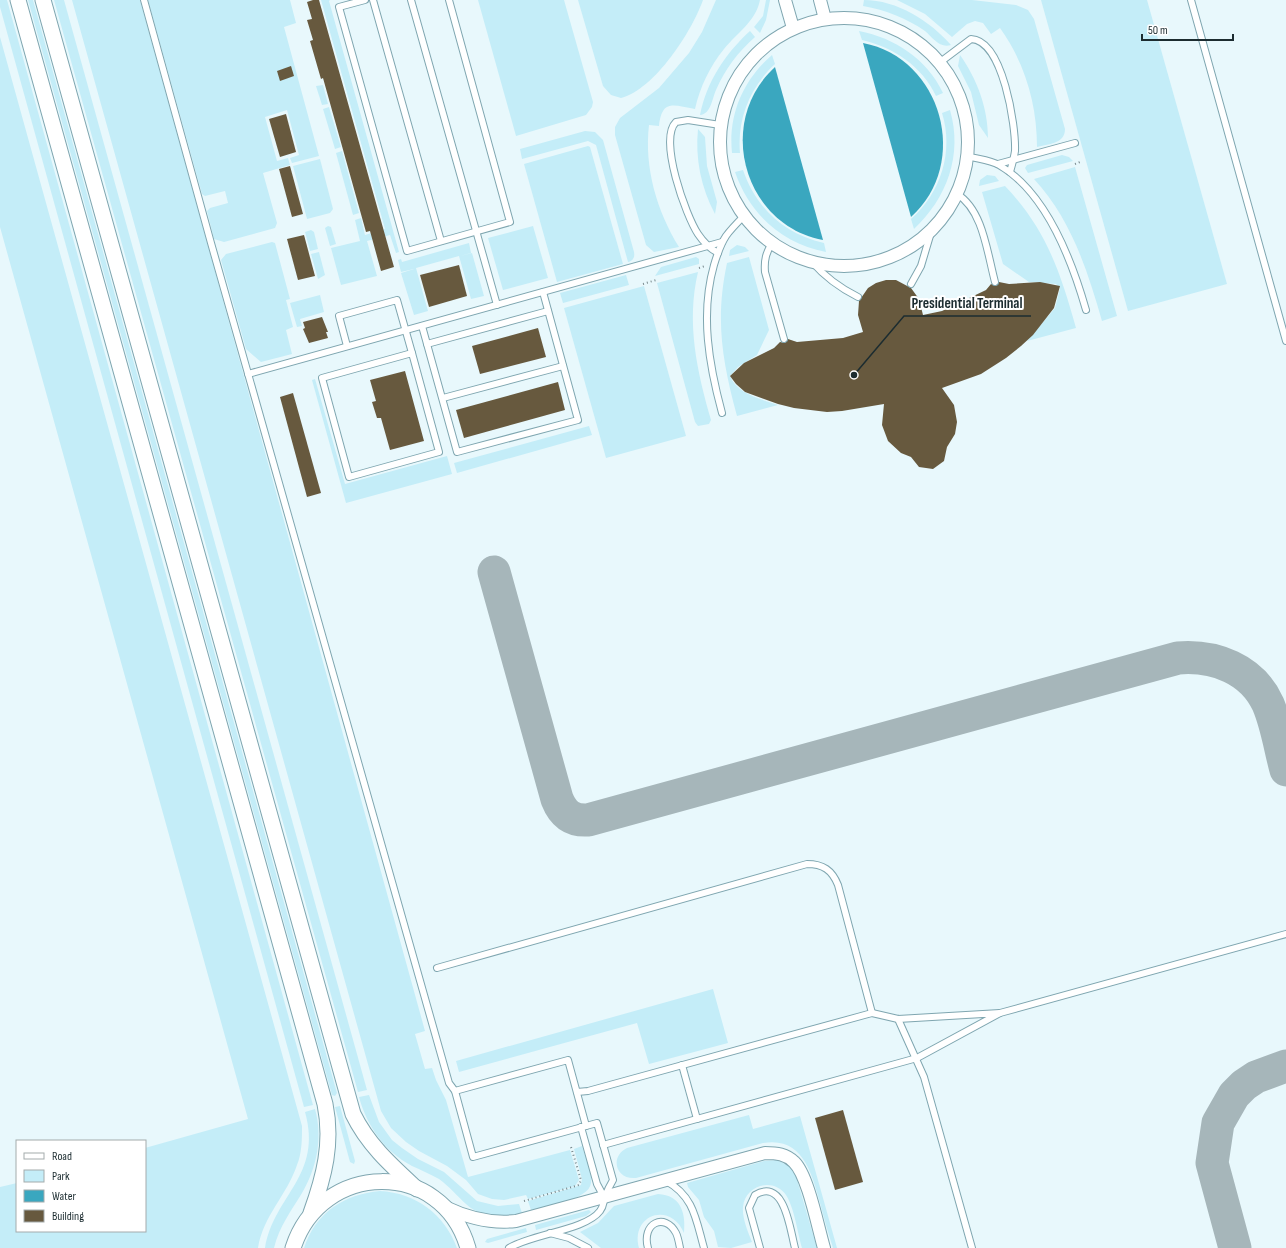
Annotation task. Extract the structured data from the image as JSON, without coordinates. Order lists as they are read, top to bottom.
{
  "places": ["Presidential Terminal"],
  "legend": [
    "Road",
    "Park",
    "Water",
    "Building"
  ],
  "scale_bar": "50 m"
}
